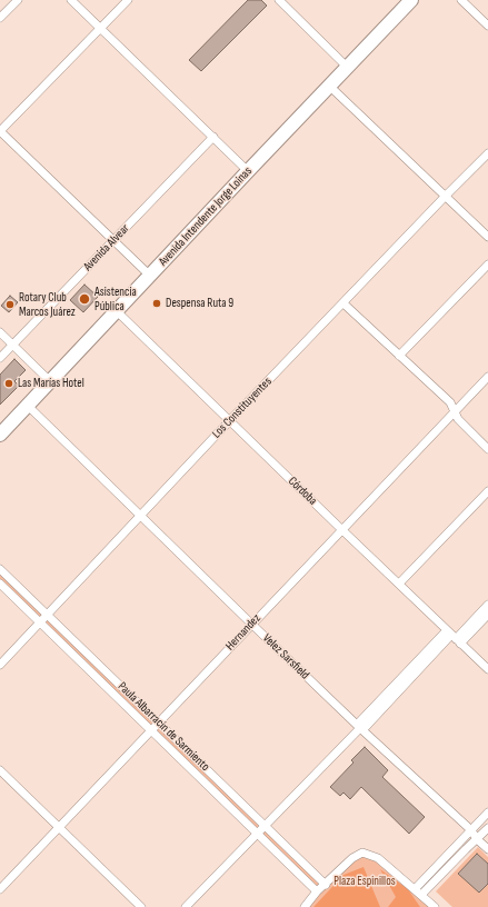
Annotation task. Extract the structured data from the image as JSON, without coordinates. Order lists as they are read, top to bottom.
{
  "streets": {
    "main road": ["Avenida Intendente Jorge Loinas"],
    "street": [
      "Avenida Alvear",
      "Los Constituyentes",
      "Córdoba",
      "Hernandez",
      "Velez Sarsfield",
      "Paula Albarracín de Sarmiento"
    ]
  },
  "crossings": [
    ["Avenida Intendente Jorge Loinas", "Córdoba"],
    ["Avenida Intendente Jorge Loinas", "Velez Sarsfield"],
    ["Los Constituyentes", "Córdoba"],
    ["Los Constituyentes", "Velez Sarsfield"],
    ["Los Constituyentes", "Paula Albarracín de Sarmiento"],
    ["Córdoba", "Hernandez"],
    ["Hernandez", "Velez Sarsfield"],
    ["Hernandez", "Paula Albarracín de Sarmiento"]
  ],
  "parks": ["Plaza Espinillos"],
  "places": [
    "Asistencia Pública",
    "Despensa Ruta 9",
    "Rotary Club Marcos Juárez",
    "Las Marías Hotel"
  ]
}
